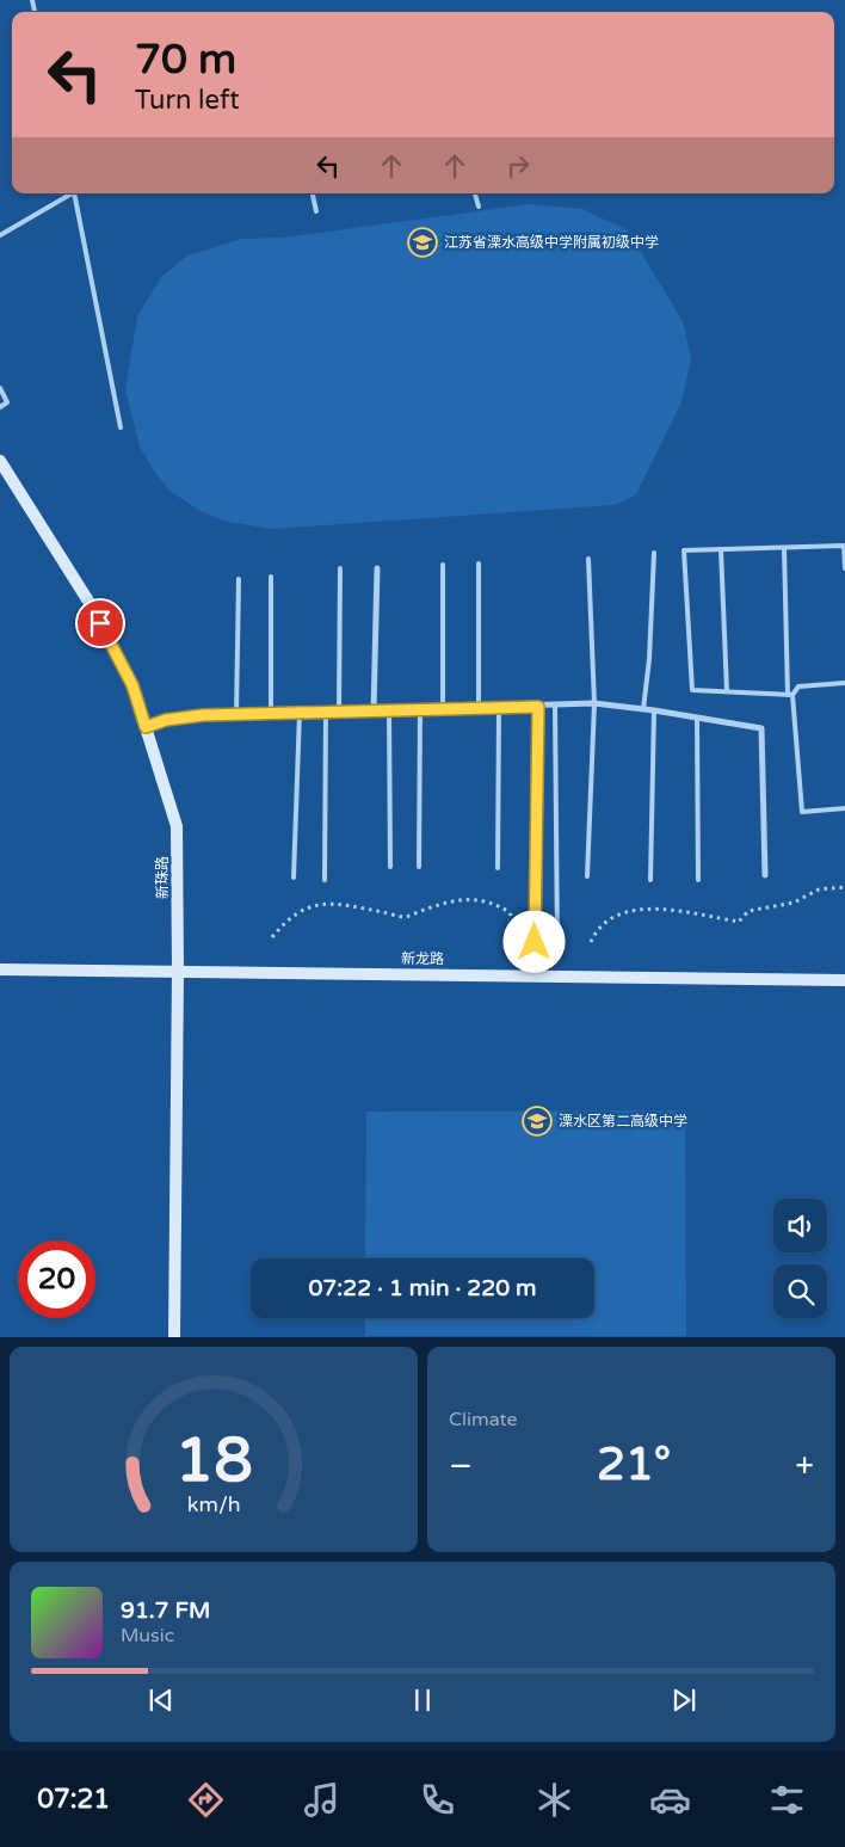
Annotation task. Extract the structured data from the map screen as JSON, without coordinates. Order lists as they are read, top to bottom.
{
  "streets": {
    "street": ["新珠路", "新龙路"]
  },
  "crossings": [
    ["新珠路", "新龙路"]
  ],
  "places": {
    "school or university": ["江苏省溧水高级中学附属初级中学", "溧水区第二高级中学"]
  },
  "page": {
    "turn": ["70 m", "Turn left"],
    "limit": "20",
    "trip": "07:22 · 1 min · 220 m",
    "tile": "Climate",
    "heat": ["−", "21°", "+"],
    "song": ["91.7 FM", "Music"],
    "tabs": "07:21",
    "gauge": ["18", "km/h"]
  }
}
